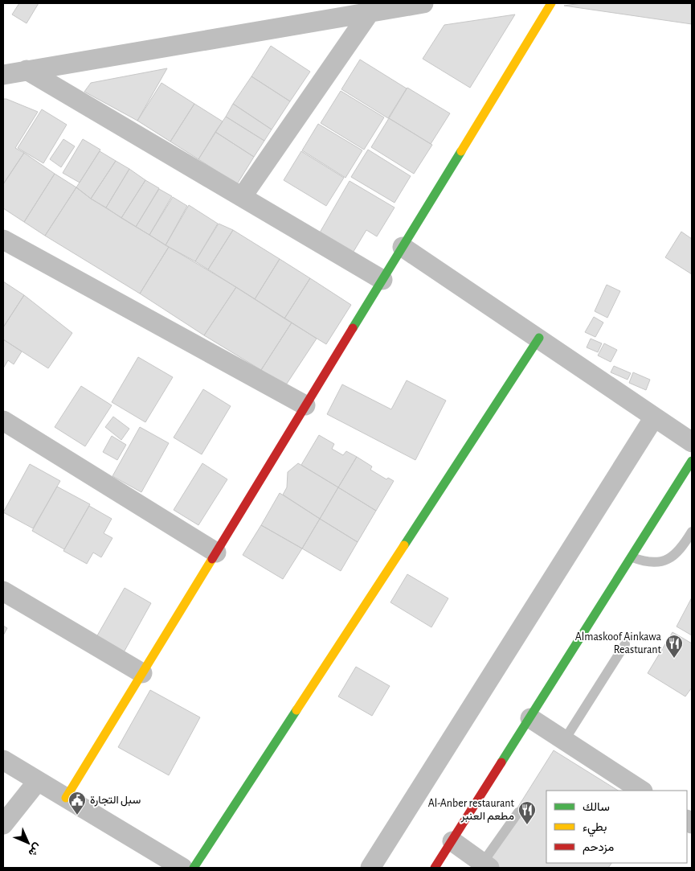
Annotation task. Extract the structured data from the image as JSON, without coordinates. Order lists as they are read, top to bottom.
{
  "places": {
    "restaurant": ["Almaskoof Ainkawa Reasturant", "Al-Anber restaurant مطعم العنبر"],
    "public building": ["سبل التجارة"]
  },
  "legend": ["سالك", "بطيء", "مزدحم"],
  "north": "bottom right"
}
